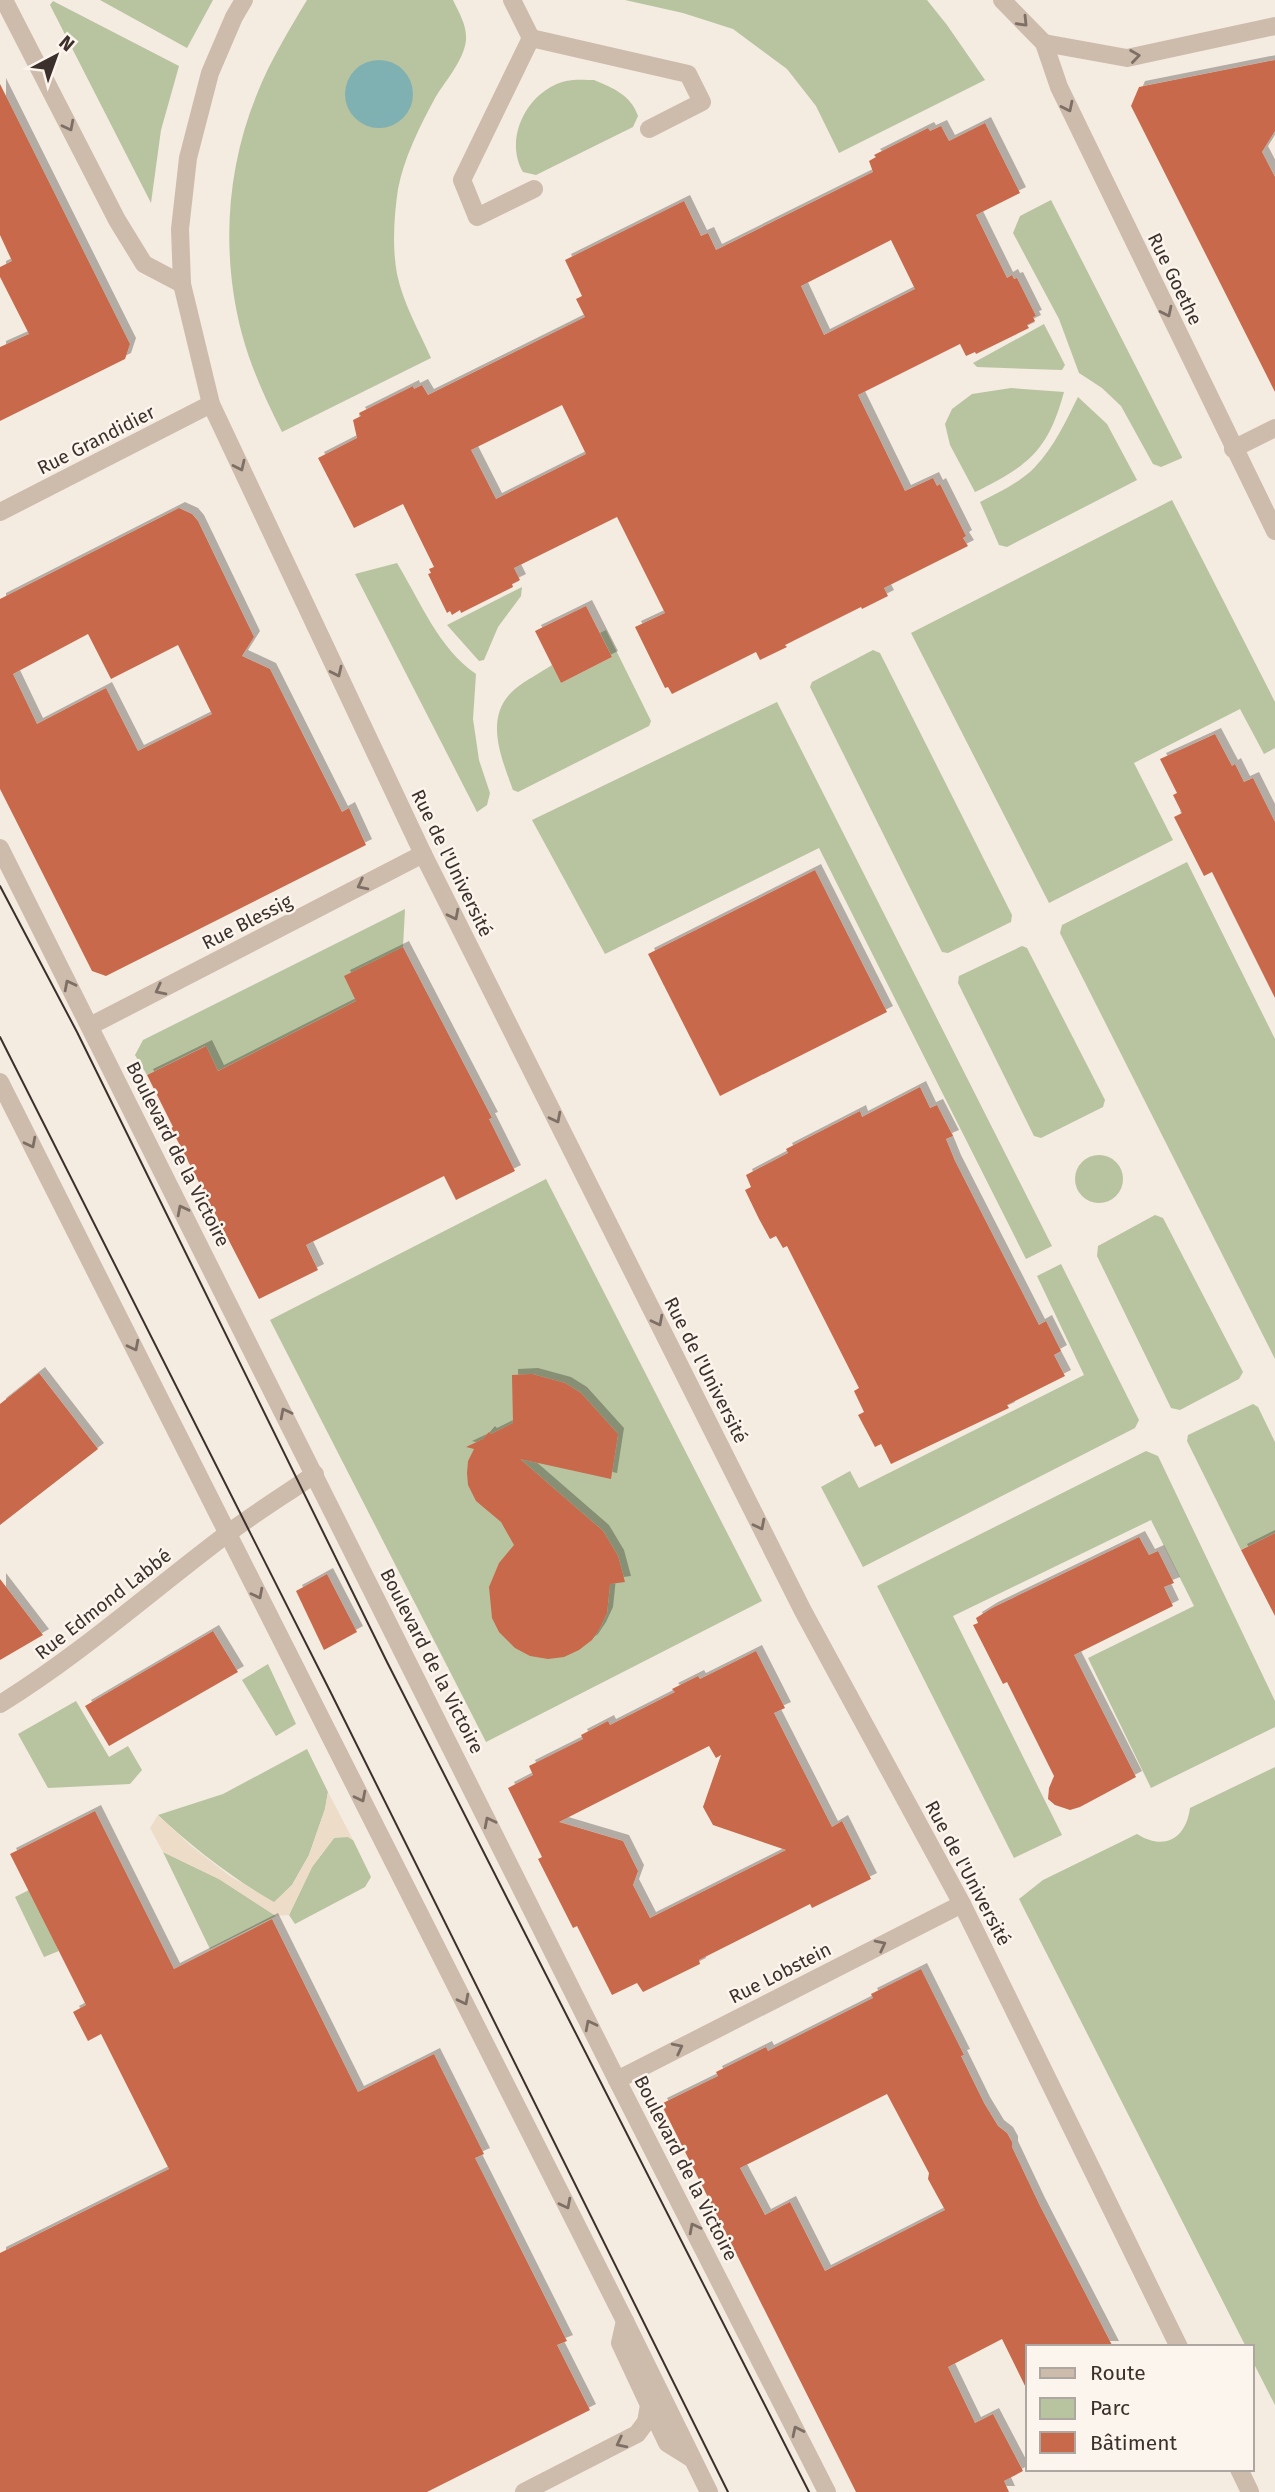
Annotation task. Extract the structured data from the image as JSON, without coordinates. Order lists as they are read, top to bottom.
{
  "streets": {
    "street": [
      "Rue Goethe",
      "Rue Grandidier",
      "Rue de l'Université",
      "Rue Blessig",
      "Boulevard de la Victoire",
      "Rue Edmond Labbé",
      "Rue Lobstein"
    ]
  },
  "crossings": [
    ["Rue Grandidier", "Rue de l'Université"],
    ["Rue de l'Université", "Rue Blessig"],
    ["Rue de l'Université", "Rue Lobstein"],
    ["Rue Blessig", "Boulevard de la Victoire"],
    ["Boulevard de la Victoire", "Rue Edmond Labbé"],
    ["Boulevard de la Victoire", "Rue Lobstein"]
  ],
  "one_way": [
    "Rue Goethe",
    "Rue de l'Université",
    "Rue Blessig",
    "Rue Lobstein"
  ],
  "legend": ["Route", "Parc", "Bâtiment"],
  "north": "top right"
}
